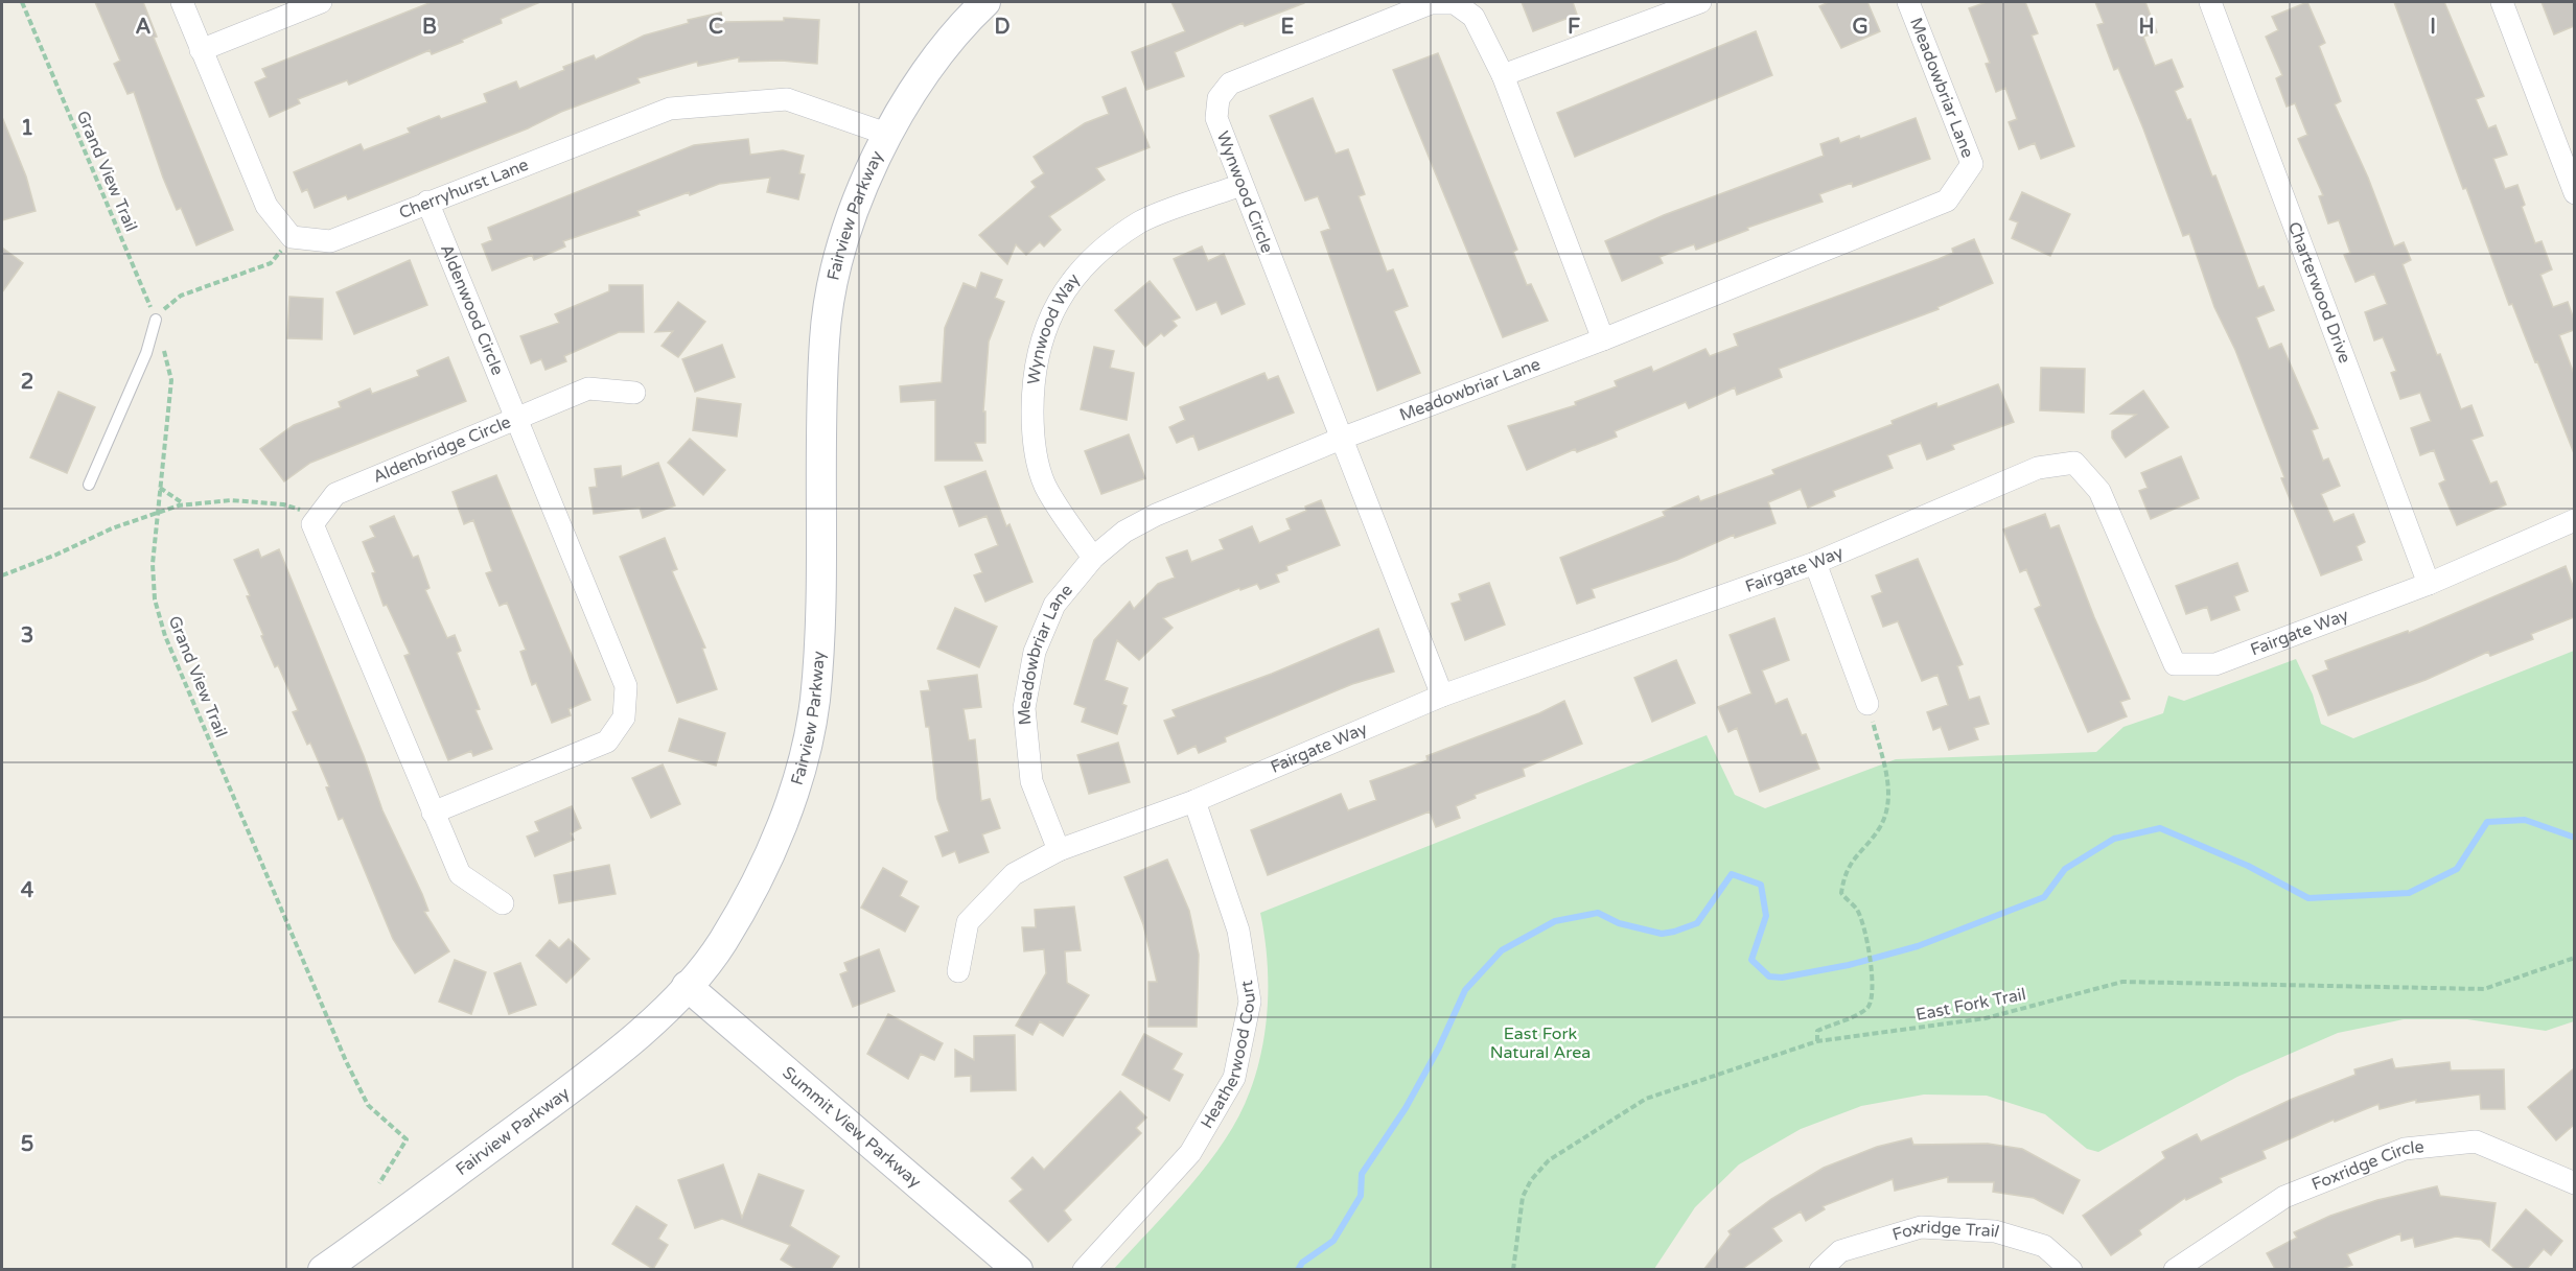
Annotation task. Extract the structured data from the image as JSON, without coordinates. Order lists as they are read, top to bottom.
{
  "streets": {
    "main road": ["Fairview Parkway", "Summit View Parkway"],
    "street": [
      "Meadowbriar Lane",
      "Cherryhurst Lane",
      "Wynwood Circle",
      "Charterwood Drive",
      "Aldenwood Circle",
      "Wynwood Way",
      "Aldenbridge Circle",
      "Fairgate Way",
      "Heatherwood Court",
      "Foxridge Circle",
      "Foxridge Trail"
    ],
    "path": ["Grand View Trail", "East Fork Trail"]
  },
  "crossings": [
    ["Meadowbriar Lane", "Wynwood Circle"],
    ["Meadowbriar Lane", "Wynwood Way"],
    ["Meadowbriar Lane", "Fairgate Way"],
    ["Cherryhurst Lane", "Fairview Parkway"],
    ["Cherryhurst Lane", "Aldenwood Circle"],
    ["Wynwood Circle", "Wynwood Way"],
    ["Wynwood Circle", "Fairgate Way"],
    ["Fairview Parkway", "Summit View Parkway"],
    ["Charterwood Drive", "Fairgate Way"],
    ["Aldenwood Circle", "Aldenbridge Circle"],
    ["Fairgate Way", "Heatherwood Court"]
  ],
  "parks": ["East Fork Natural Area"],
  "grid": {
    "columns": [
      "A",
      "B",
      "C",
      "D",
      "E",
      "F",
      "G",
      "H",
      "I"
    ],
    "rows": [
      "1",
      "2",
      "3",
      "4",
      "5"
    ]
  }
}
